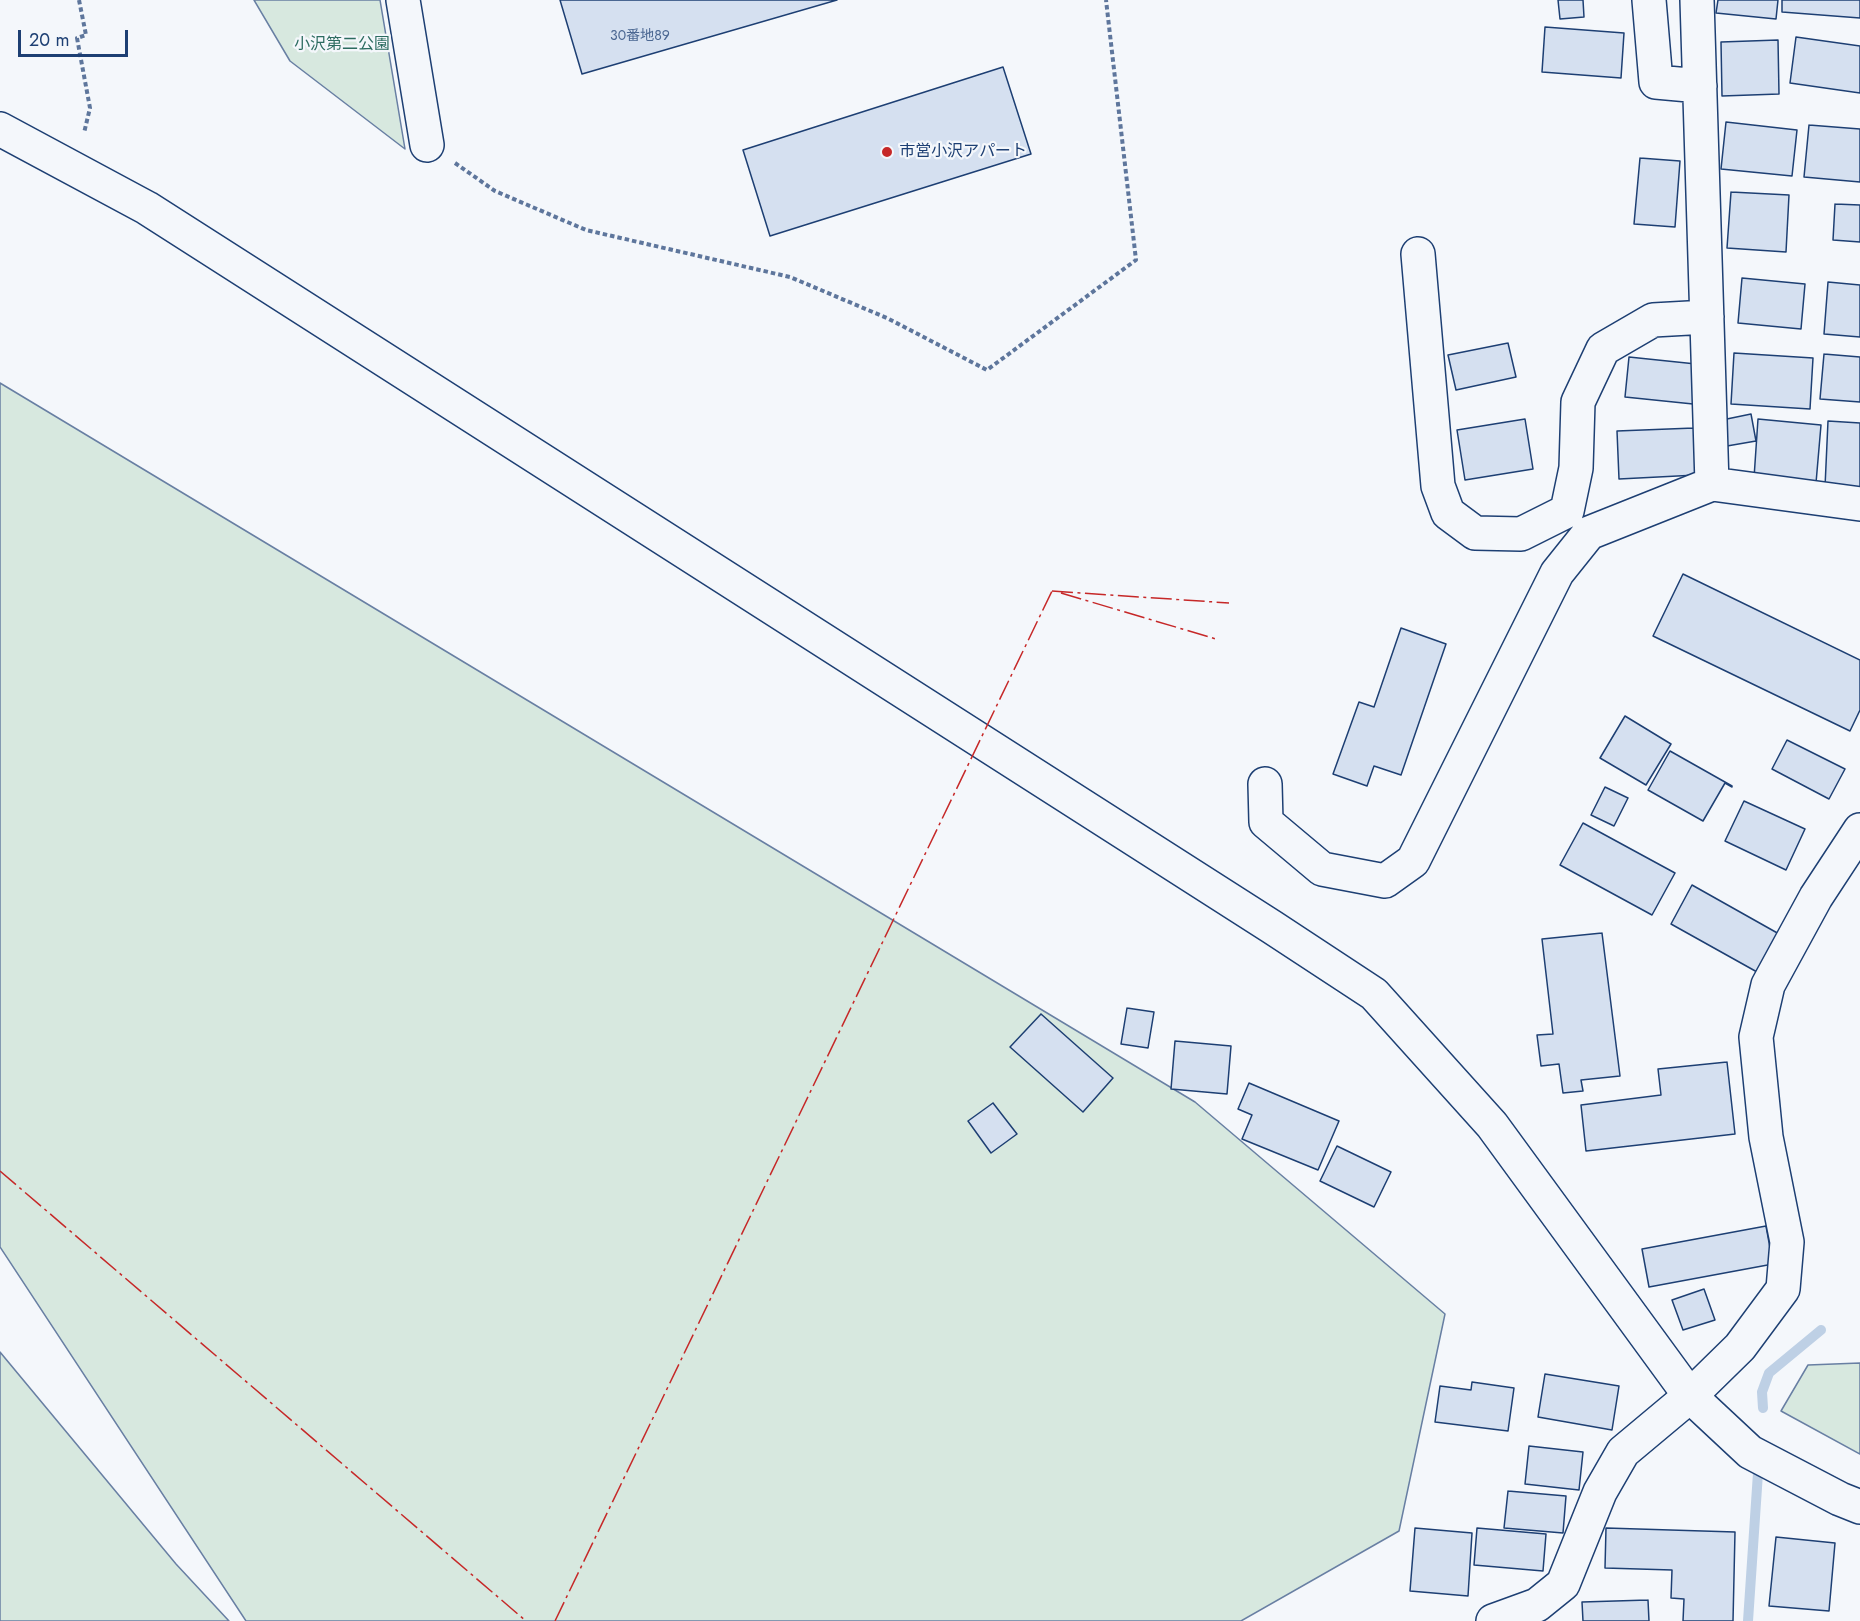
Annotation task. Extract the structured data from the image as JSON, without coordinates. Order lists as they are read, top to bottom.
{
  "parks": ["小沢第二公園"],
  "places": ["市営小沢アパート"],
  "house_numbers": ["30番地89"],
  "scale_bar": "20 m"
}
